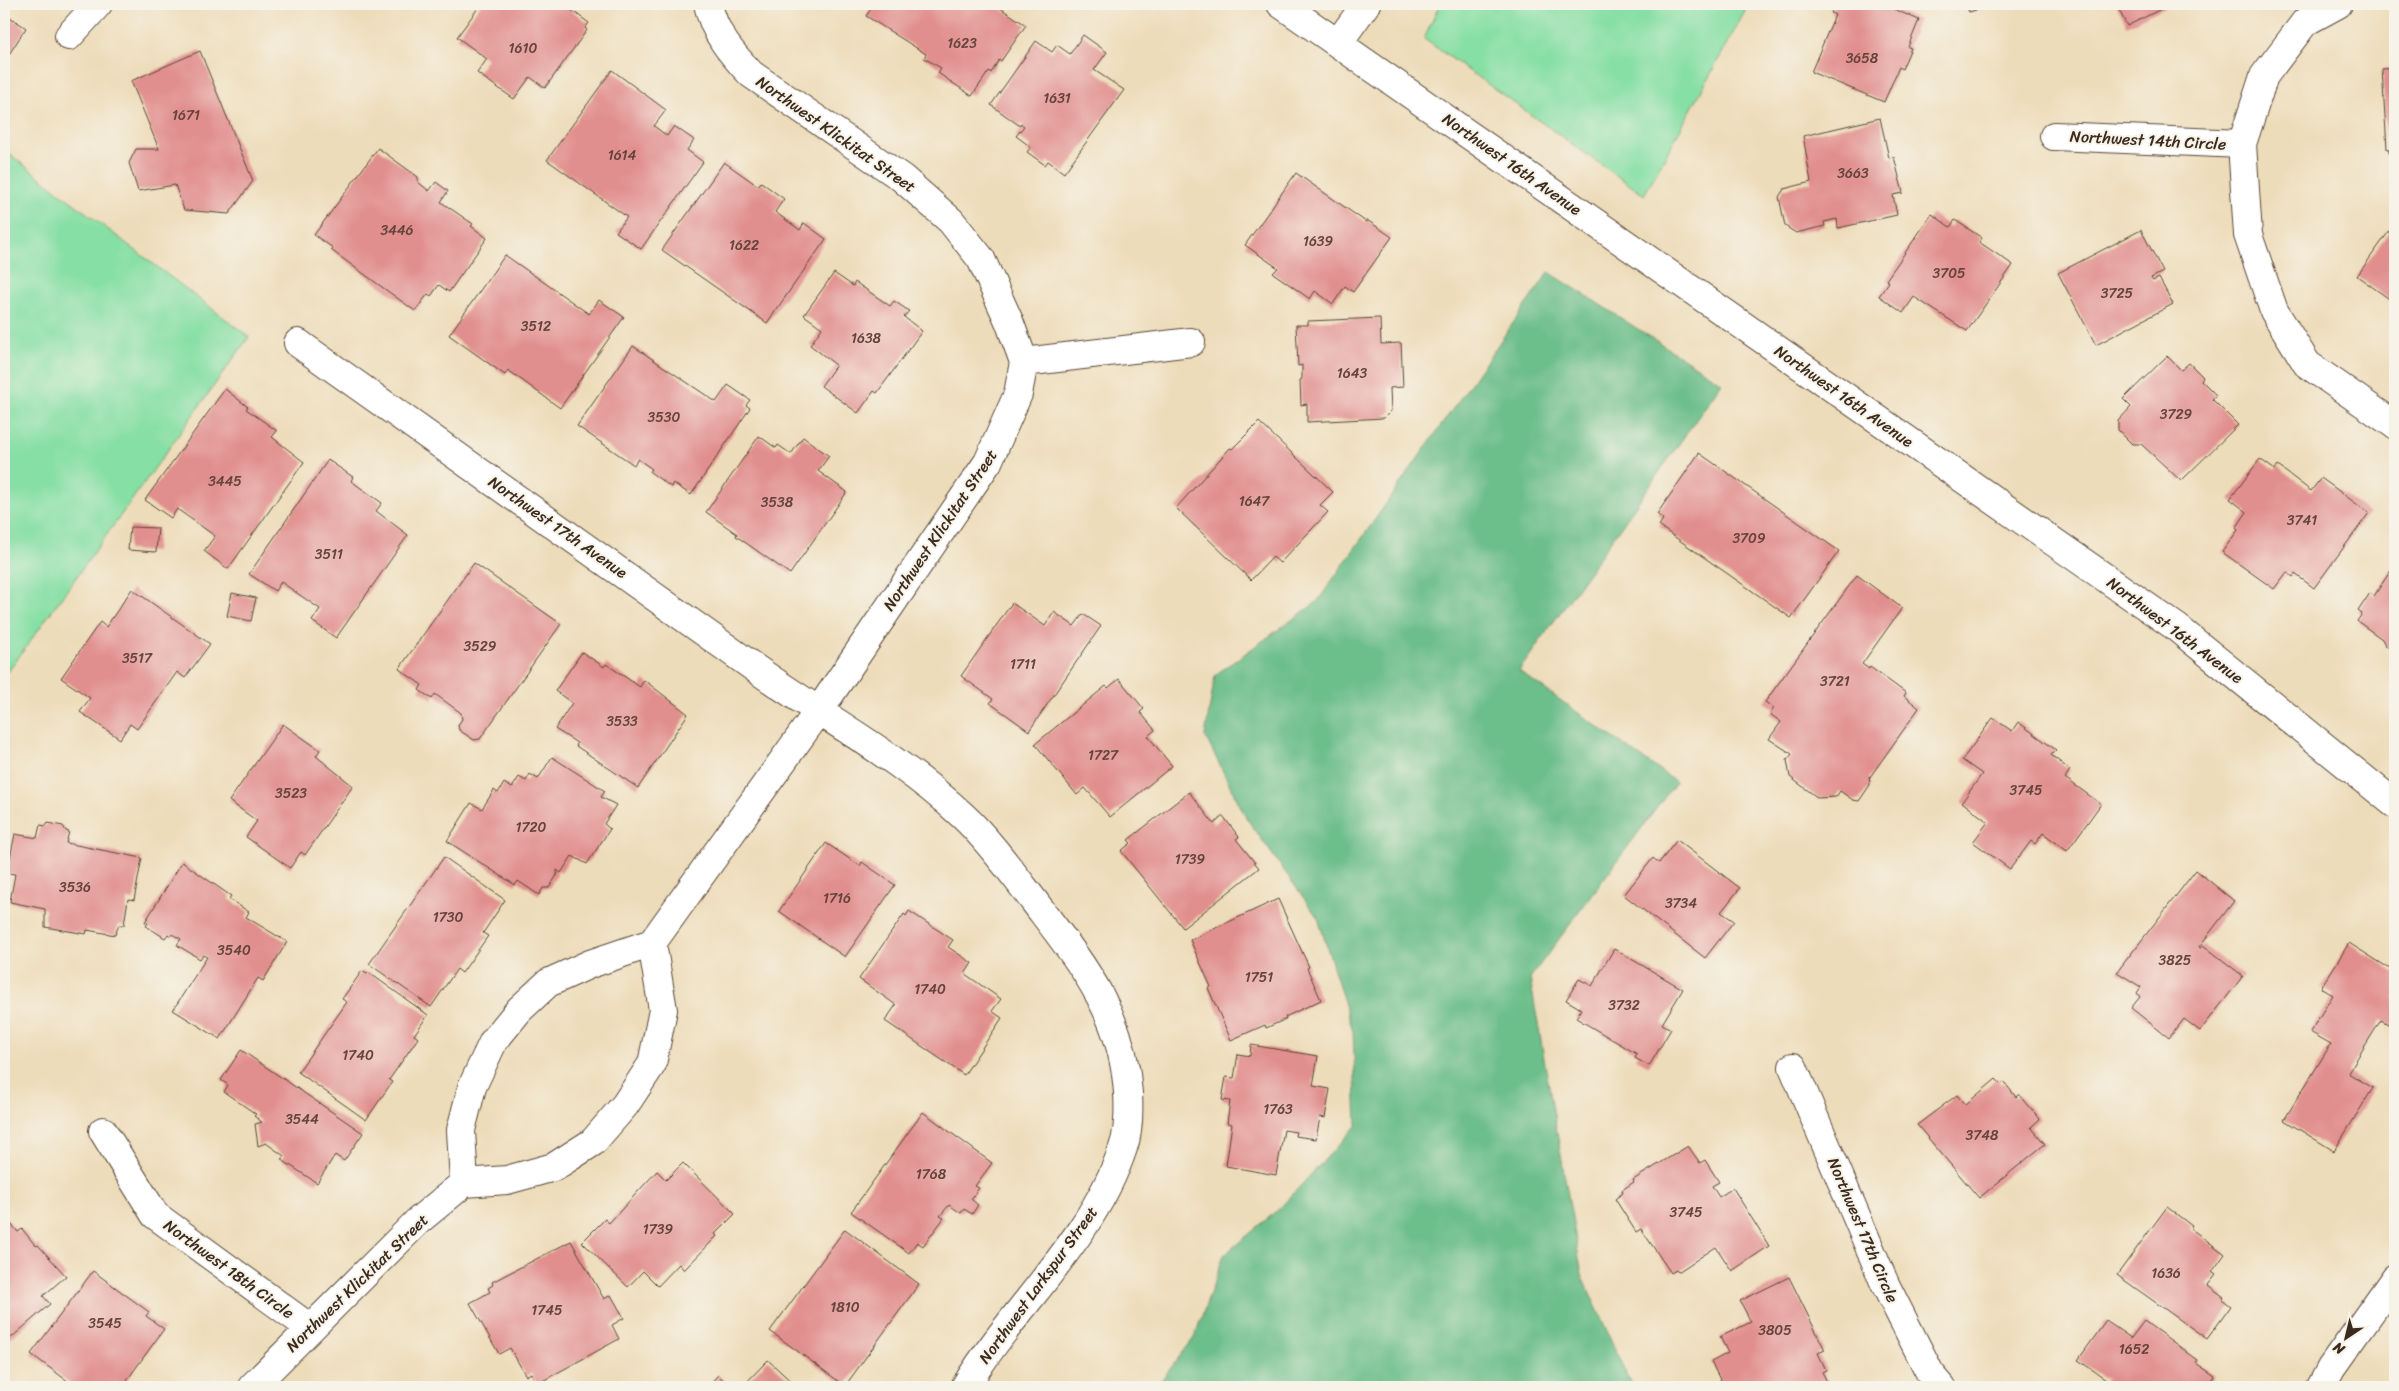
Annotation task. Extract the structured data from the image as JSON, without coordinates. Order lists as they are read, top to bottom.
{
  "streets": {
    "street": [
      "Northwest Klickitat Street",
      "Northwest 14th Circle",
      "Northwest 16th Avenue",
      "Northwest 17th Avenue",
      "Northwest 17th Circle",
      "Northwest 18th Circle",
      "Northwest Larkspur Street"
    ]
  },
  "crossings": [
    ["Northwest Klickitat Street", "Northwest 17th Avenue"],
    ["Northwest Klickitat Street", "Northwest 18th Circle"],
    ["Northwest Klickitat Street", "Northwest Larkspur Street"],
    ["Northwest 17th Avenue", "Northwest Larkspur Street"]
  ],
  "house_numbers": [
    "1623",
    "1610",
    "3658",
    "1631",
    "1671",
    "1614",
    "3663",
    "3446",
    "1639",
    "1622",
    "3705",
    "3725",
    "3512",
    "1638",
    "1643",
    "3729",
    "3530",
    "3445",
    "1647",
    "3538",
    "3741",
    "3709",
    "3511",
    "3529",
    "3517",
    "1711",
    "3721",
    "3533",
    "1727",
    "3745",
    "3523",
    "1720",
    "1739",
    "3536",
    "1716",
    "3734",
    "1730",
    "3540",
    "3825",
    "1751",
    "1740",
    "3732",
    "1740",
    "1763",
    "3544",
    "3748",
    "1768",
    "3745",
    "1739",
    "1636",
    "1810",
    "1745",
    "3545",
    "3805",
    "1652"
  ],
  "north": "bottom left"
}
